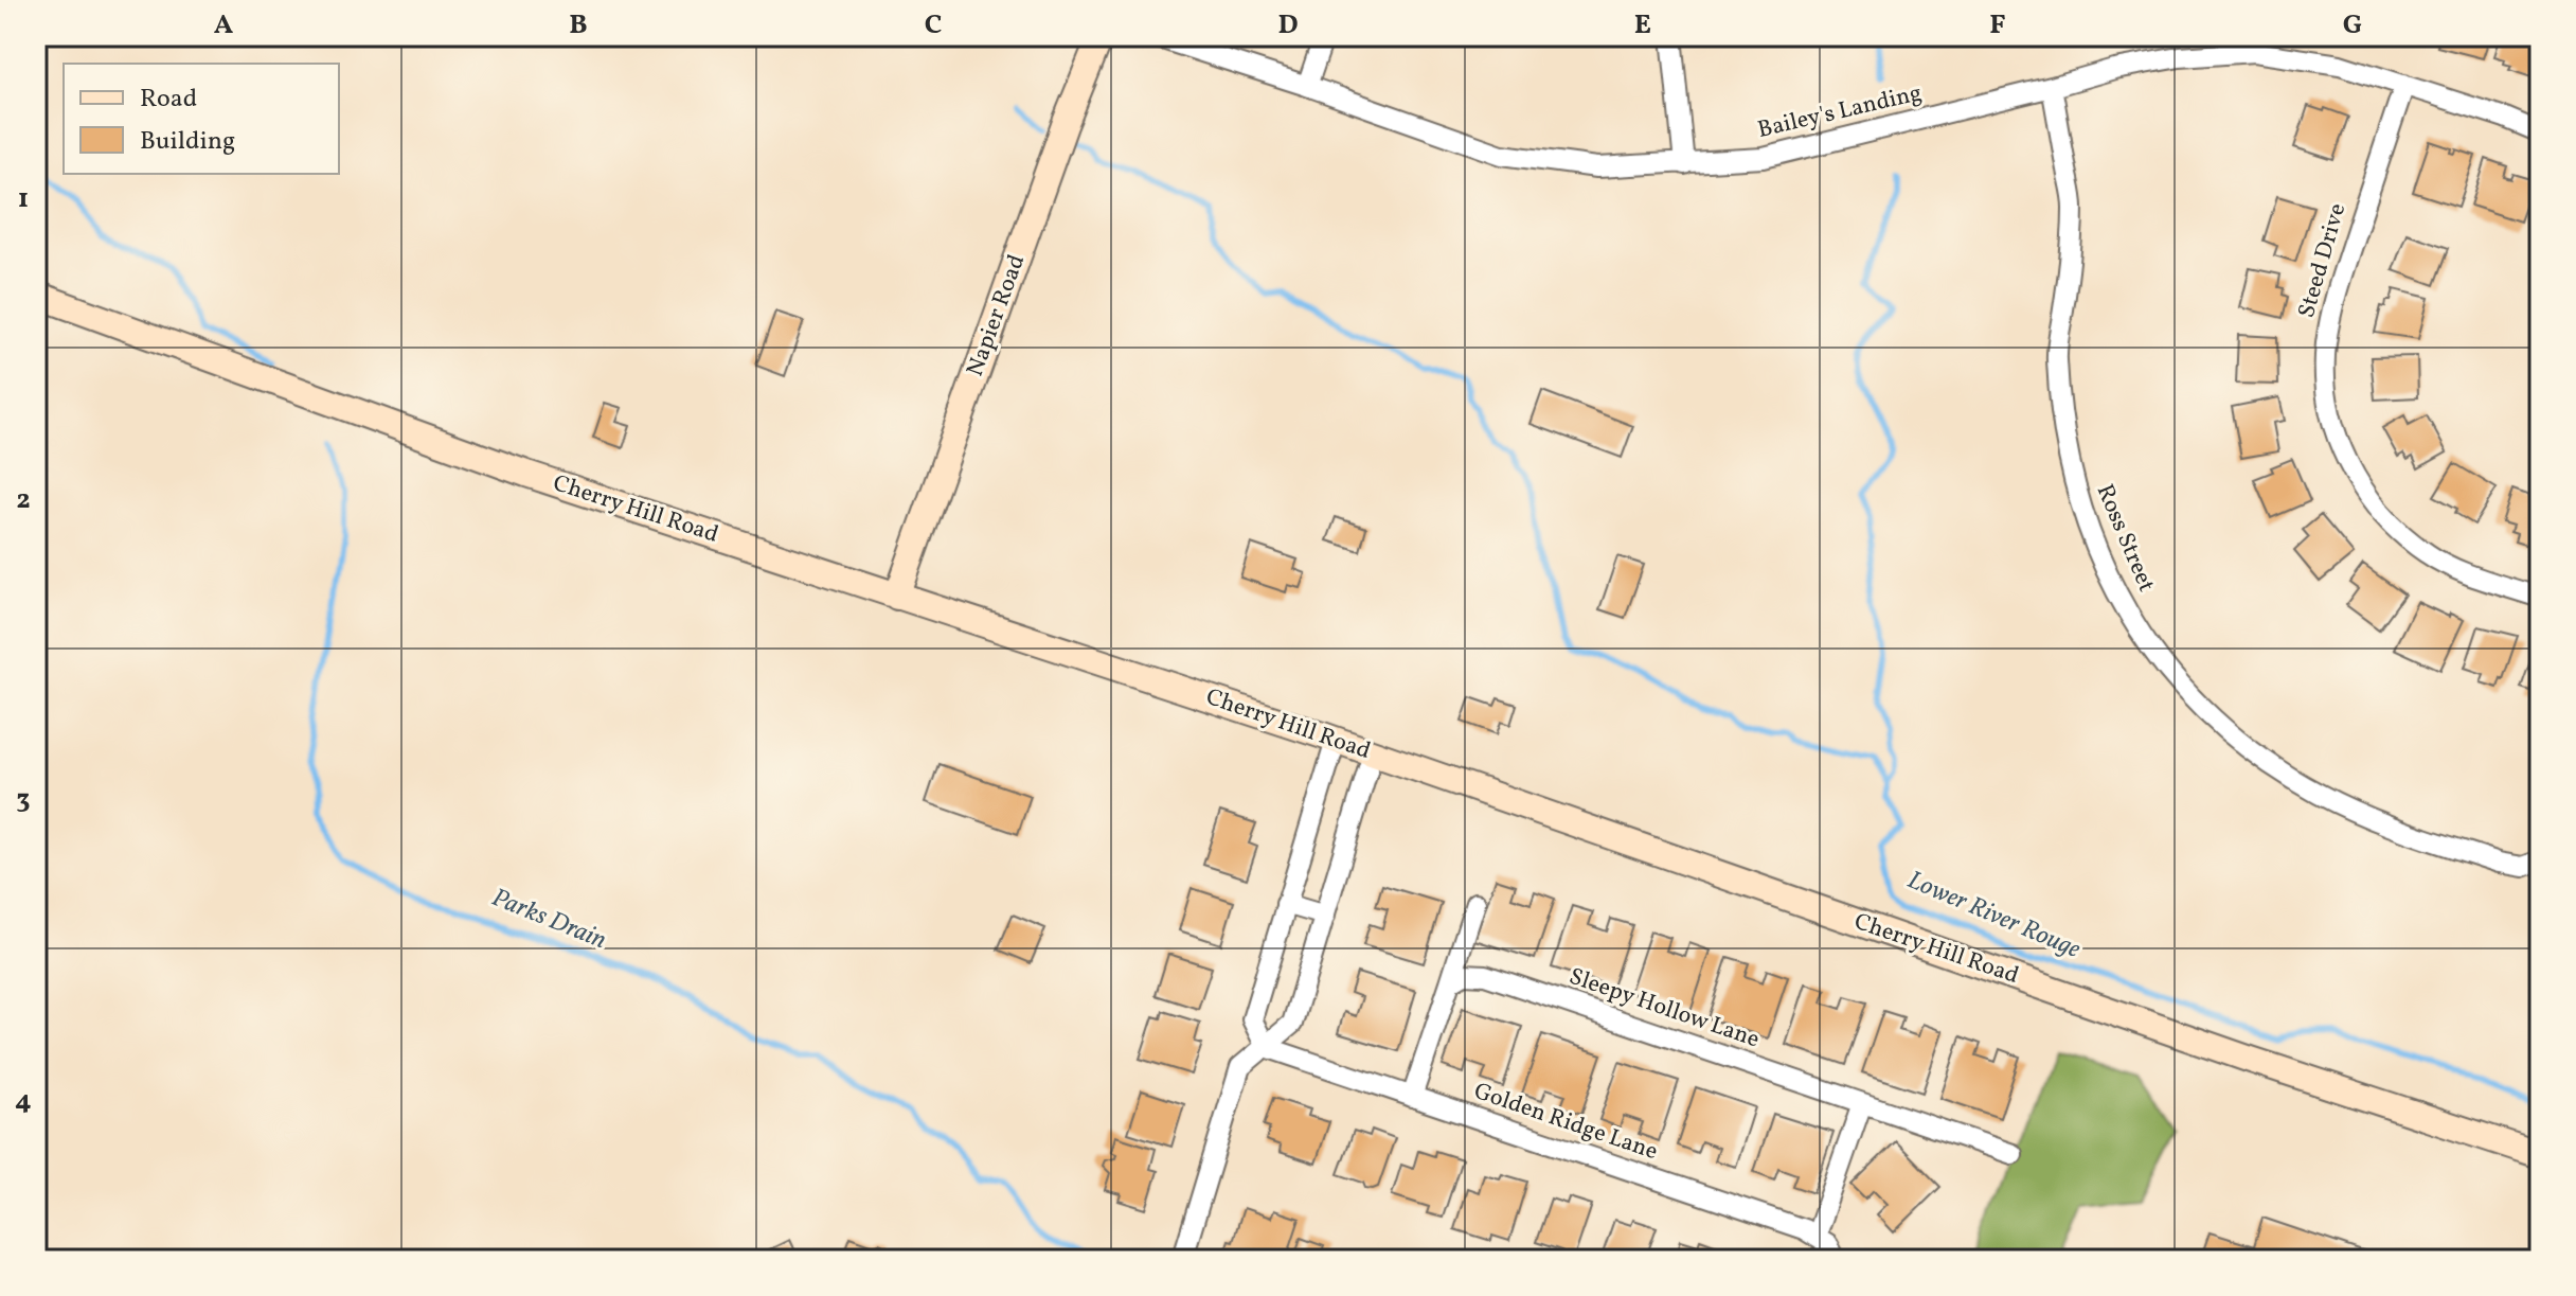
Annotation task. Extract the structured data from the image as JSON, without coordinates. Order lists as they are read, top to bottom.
{
  "streets": {
    "street": [
      "Bailey's Landing",
      "Steed Drive",
      "Napier Road",
      "Cherry Hill Road",
      "Ross Street",
      "Sleepy Hollow Lane",
      "Golden Ridge Lane"
    ]
  },
  "crossings": [
    ["Bailey's Landing", "Steed Drive"],
    ["Bailey's Landing", "Ross Street"],
    ["Napier Road", "Cherry Hill Road"]
  ],
  "water": ["Lower River Rouge", "Parks Drain"],
  "legend": ["Road", "Building"],
  "grid": {
    "columns": [
      "A",
      "B",
      "C",
      "D",
      "E",
      "F",
      "G"
    ],
    "rows": [
      "1",
      "2",
      "3",
      "4"
    ]
  }
}
